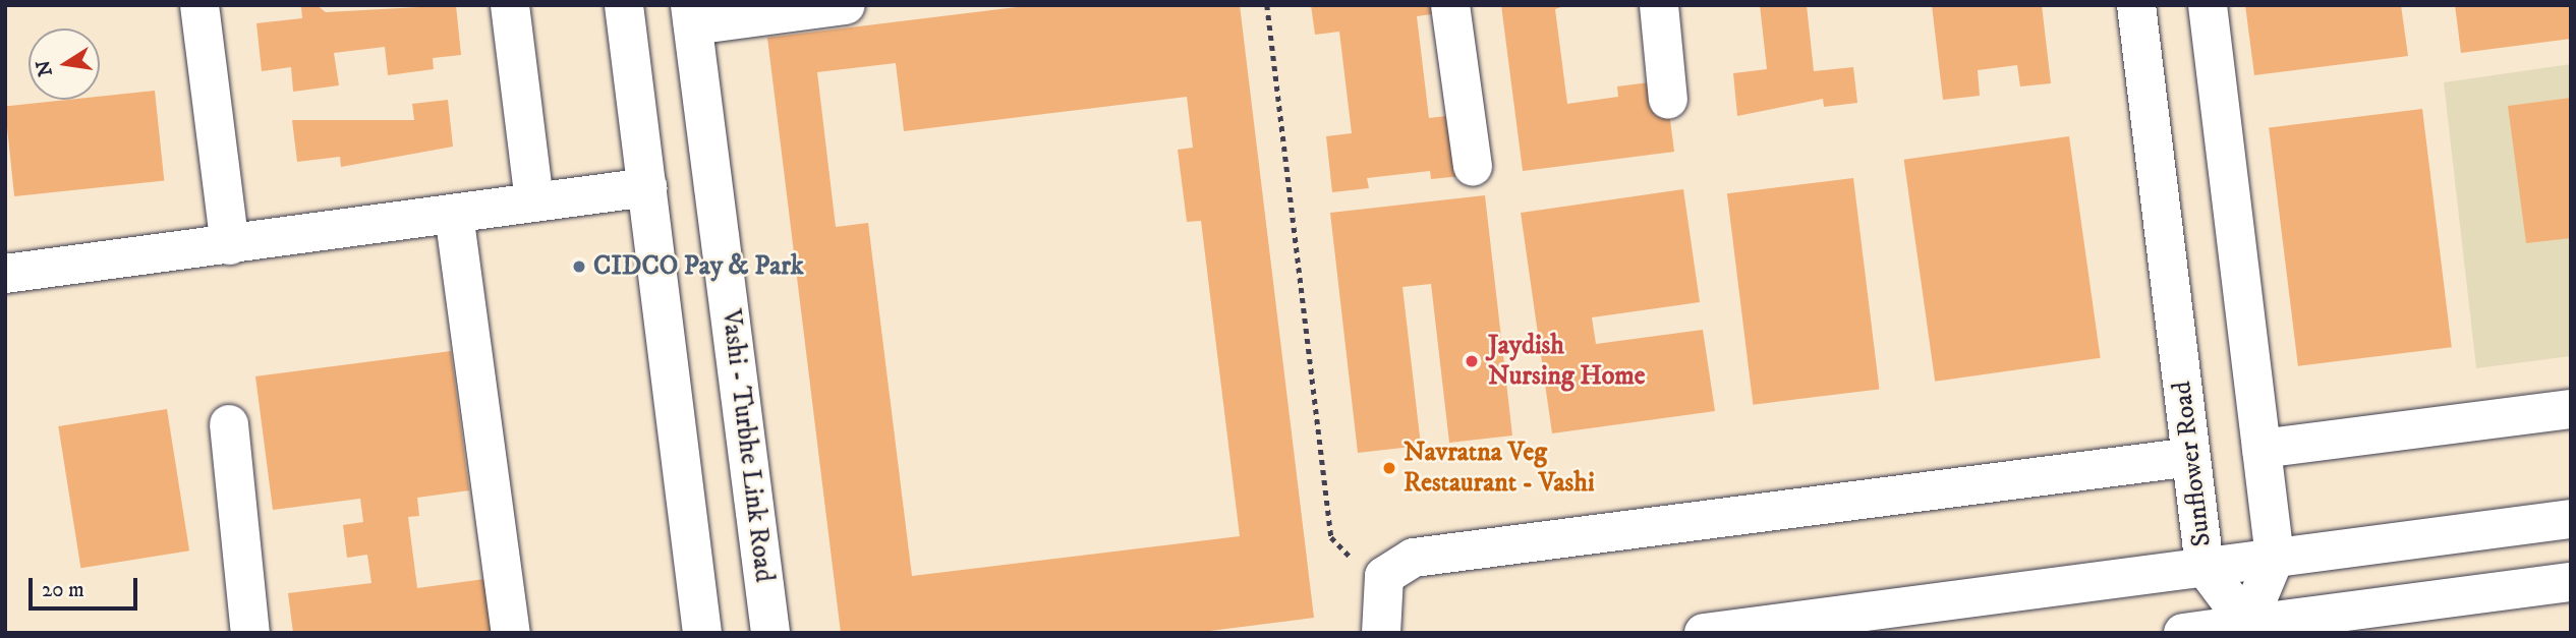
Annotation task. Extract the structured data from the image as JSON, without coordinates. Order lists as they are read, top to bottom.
{
  "streets": {
    "main road": ["Vashi - Turbhe Link Road", "Sunflower Road"]
  },
  "places": ["CIDCO Pay & Park", "Jaydish Nursing Home", "Navratna Veg Restaurant - Vashi"],
  "scale_bar": "20 m",
  "north": "left"
}
